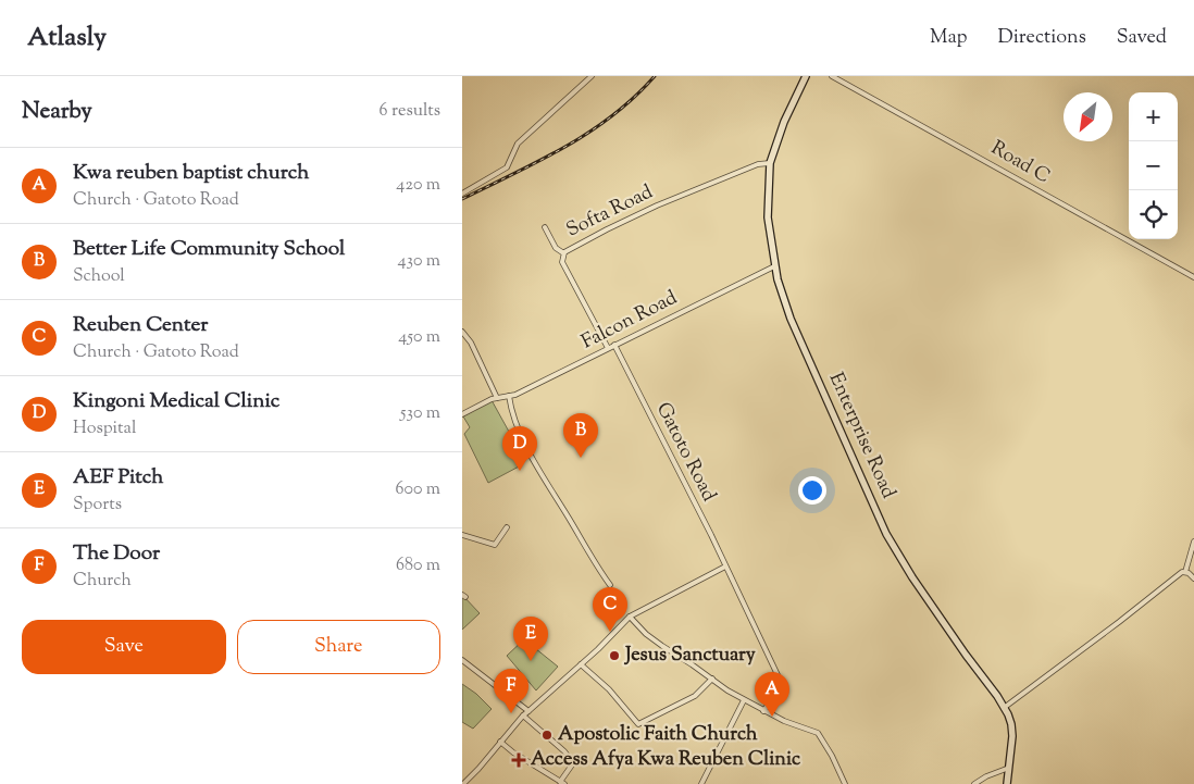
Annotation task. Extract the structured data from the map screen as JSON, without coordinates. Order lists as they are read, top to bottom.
{
  "streets": {
    "main road": ["Enterprise Road"],
    "street": [
      "Road C",
      "Softa Road",
      "Falcon Road",
      "Gatoto Road"
    ]
  },
  "crossings": [
    ["Softa Road", "Falcon Road"],
    ["Softa Road", "Enterprise Road"],
    ["Falcon Road", "Enterprise Road"],
    ["Falcon Road", "Gatoto Road"]
  ],
  "places": {
    "other": ["Jesus Sanctuary", "Apostolic Faith Church"],
    "health": ["Access Afya Kwa Reuben Clinic"]
  },
  "north": "bottom left",
  "page": {
    "header": "Atlasly",
    "nav": ["Map", "Directions", "Saved"],
    "heading": ["Nearby", "6 results"],
    "map_buttons": ["+", "−"],
    "list": [
      {
        "mark": "A",
        "name": "Kwa reuben baptist church",
        "note": "Church · Gatoto Road",
        "value": "420 m"
      },
      {
        "mark": "B",
        "name": "Better Life Community School",
        "note": "School",
        "value": "430 m"
      },
      {
        "mark": "C",
        "name": "Reuben Center",
        "note": "Church · Gatoto Road",
        "value": "450 m"
      },
      {
        "mark": "D",
        "name": "Kingoni Medical Clinic",
        "note": "Hospital",
        "value": "530 m"
      },
      {
        "mark": "E",
        "name": "AEF Pitch",
        "note": "Sports",
        "value": "600 m"
      },
      {
        "mark": "F",
        "name": "The Door",
        "note": "Church",
        "value": "680 m"
      }
    ],
    "pins": [
      "B",
      "D",
      "C",
      "E",
      "F",
      "A"
    ],
    "buttons": ["Save", "Share"]
  }
}
